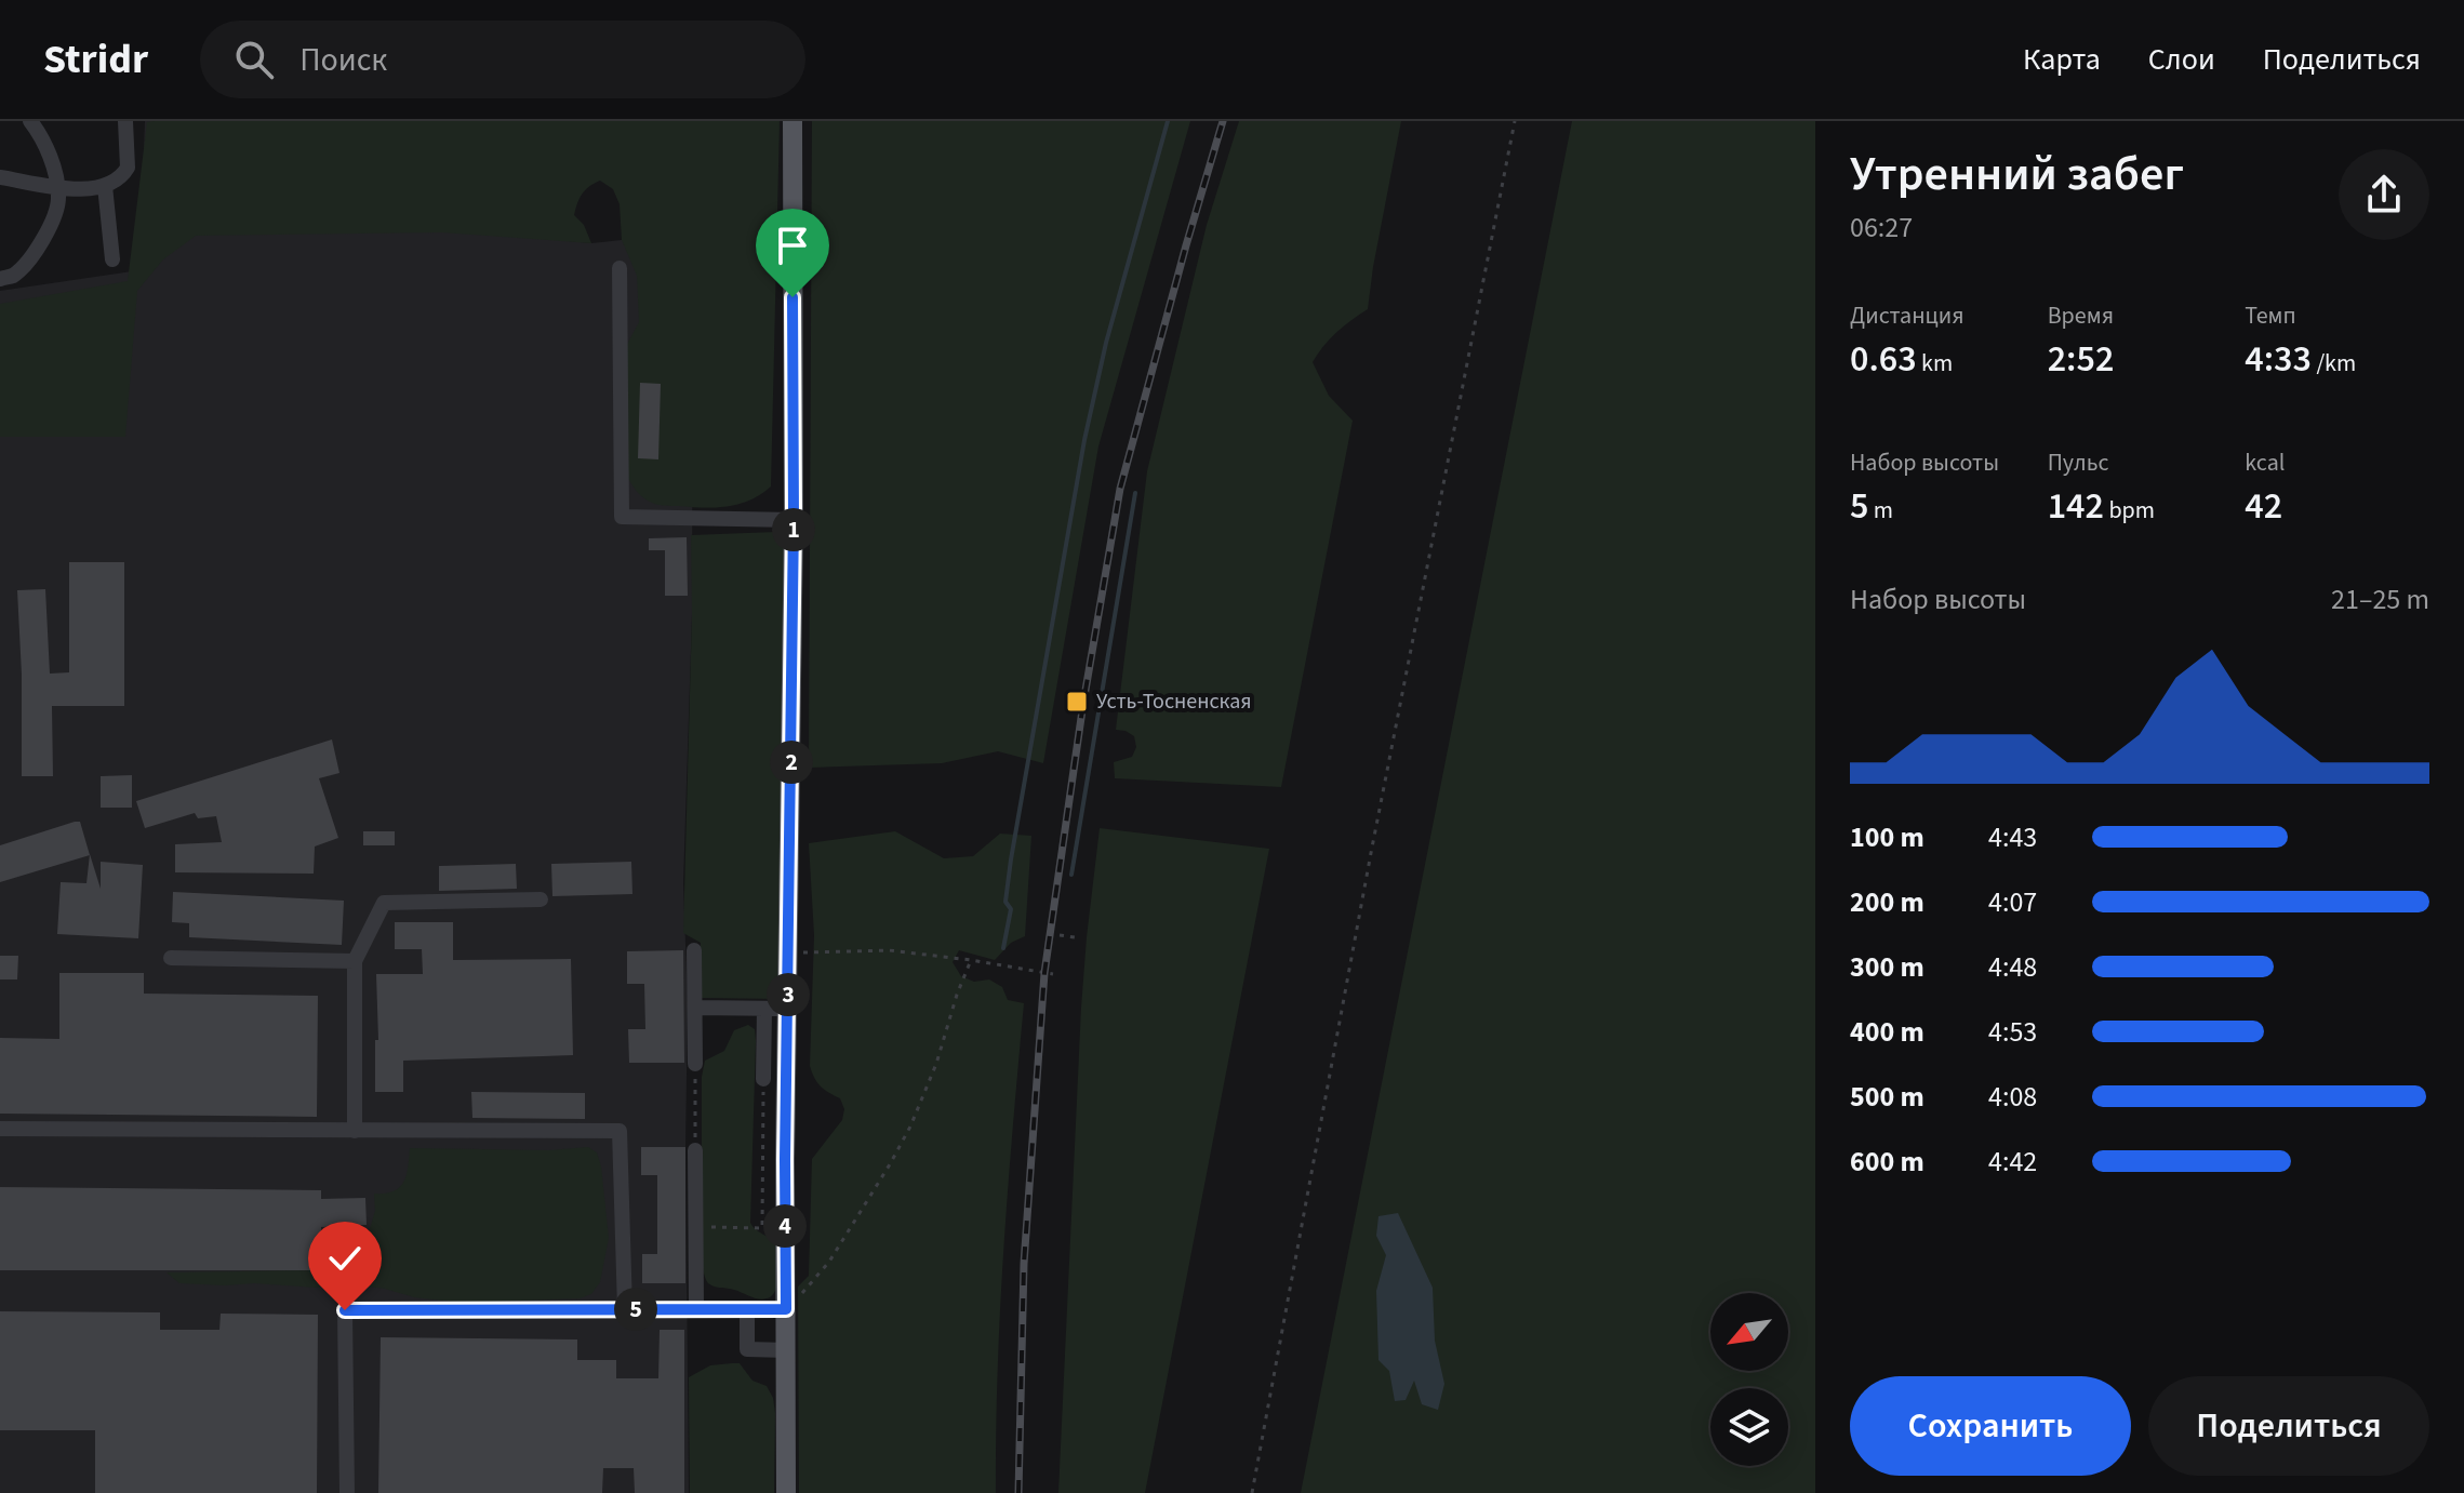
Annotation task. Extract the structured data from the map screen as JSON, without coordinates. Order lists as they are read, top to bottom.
{
  "places": {
    "transit": ["Усть-Тосненская"]
  },
  "north": "bottom left",
  "page": {
    "header": "Stridr",
    "search": "Поиск",
    "nav": ["Карта", "Слои", "Поделиться"],
    "heading": ["Утренний забег", "06:27"],
    "stats": [
      ["Дистанция", "0.63 km"],
      ["Время", "2:52"],
      ["Темп", "4:33 /km"],
      ["Набор высоты", "5 m"],
      ["Пульс", "142 bpm"],
      ["kcal", "42"]
    ],
    "pins": [
      "1",
      "2",
      "3",
      "4",
      "5"
    ],
    "chart": ["Набор высоты", "21–25 m"],
    "list": [
      {
        "name": "100 m",
        "note": "4:43"
      },
      {
        "name": "200 m",
        "note": "4:07"
      },
      {
        "name": "300 m",
        "note": "4:48"
      },
      {
        "name": "400 m",
        "note": "4:53"
      },
      {
        "name": "500 m",
        "note": "4:08"
      },
      {
        "name": "600 m",
        "note": "4:42"
      }
    ],
    "buttons": ["Сохранить", "Поделиться"]
  }
}
